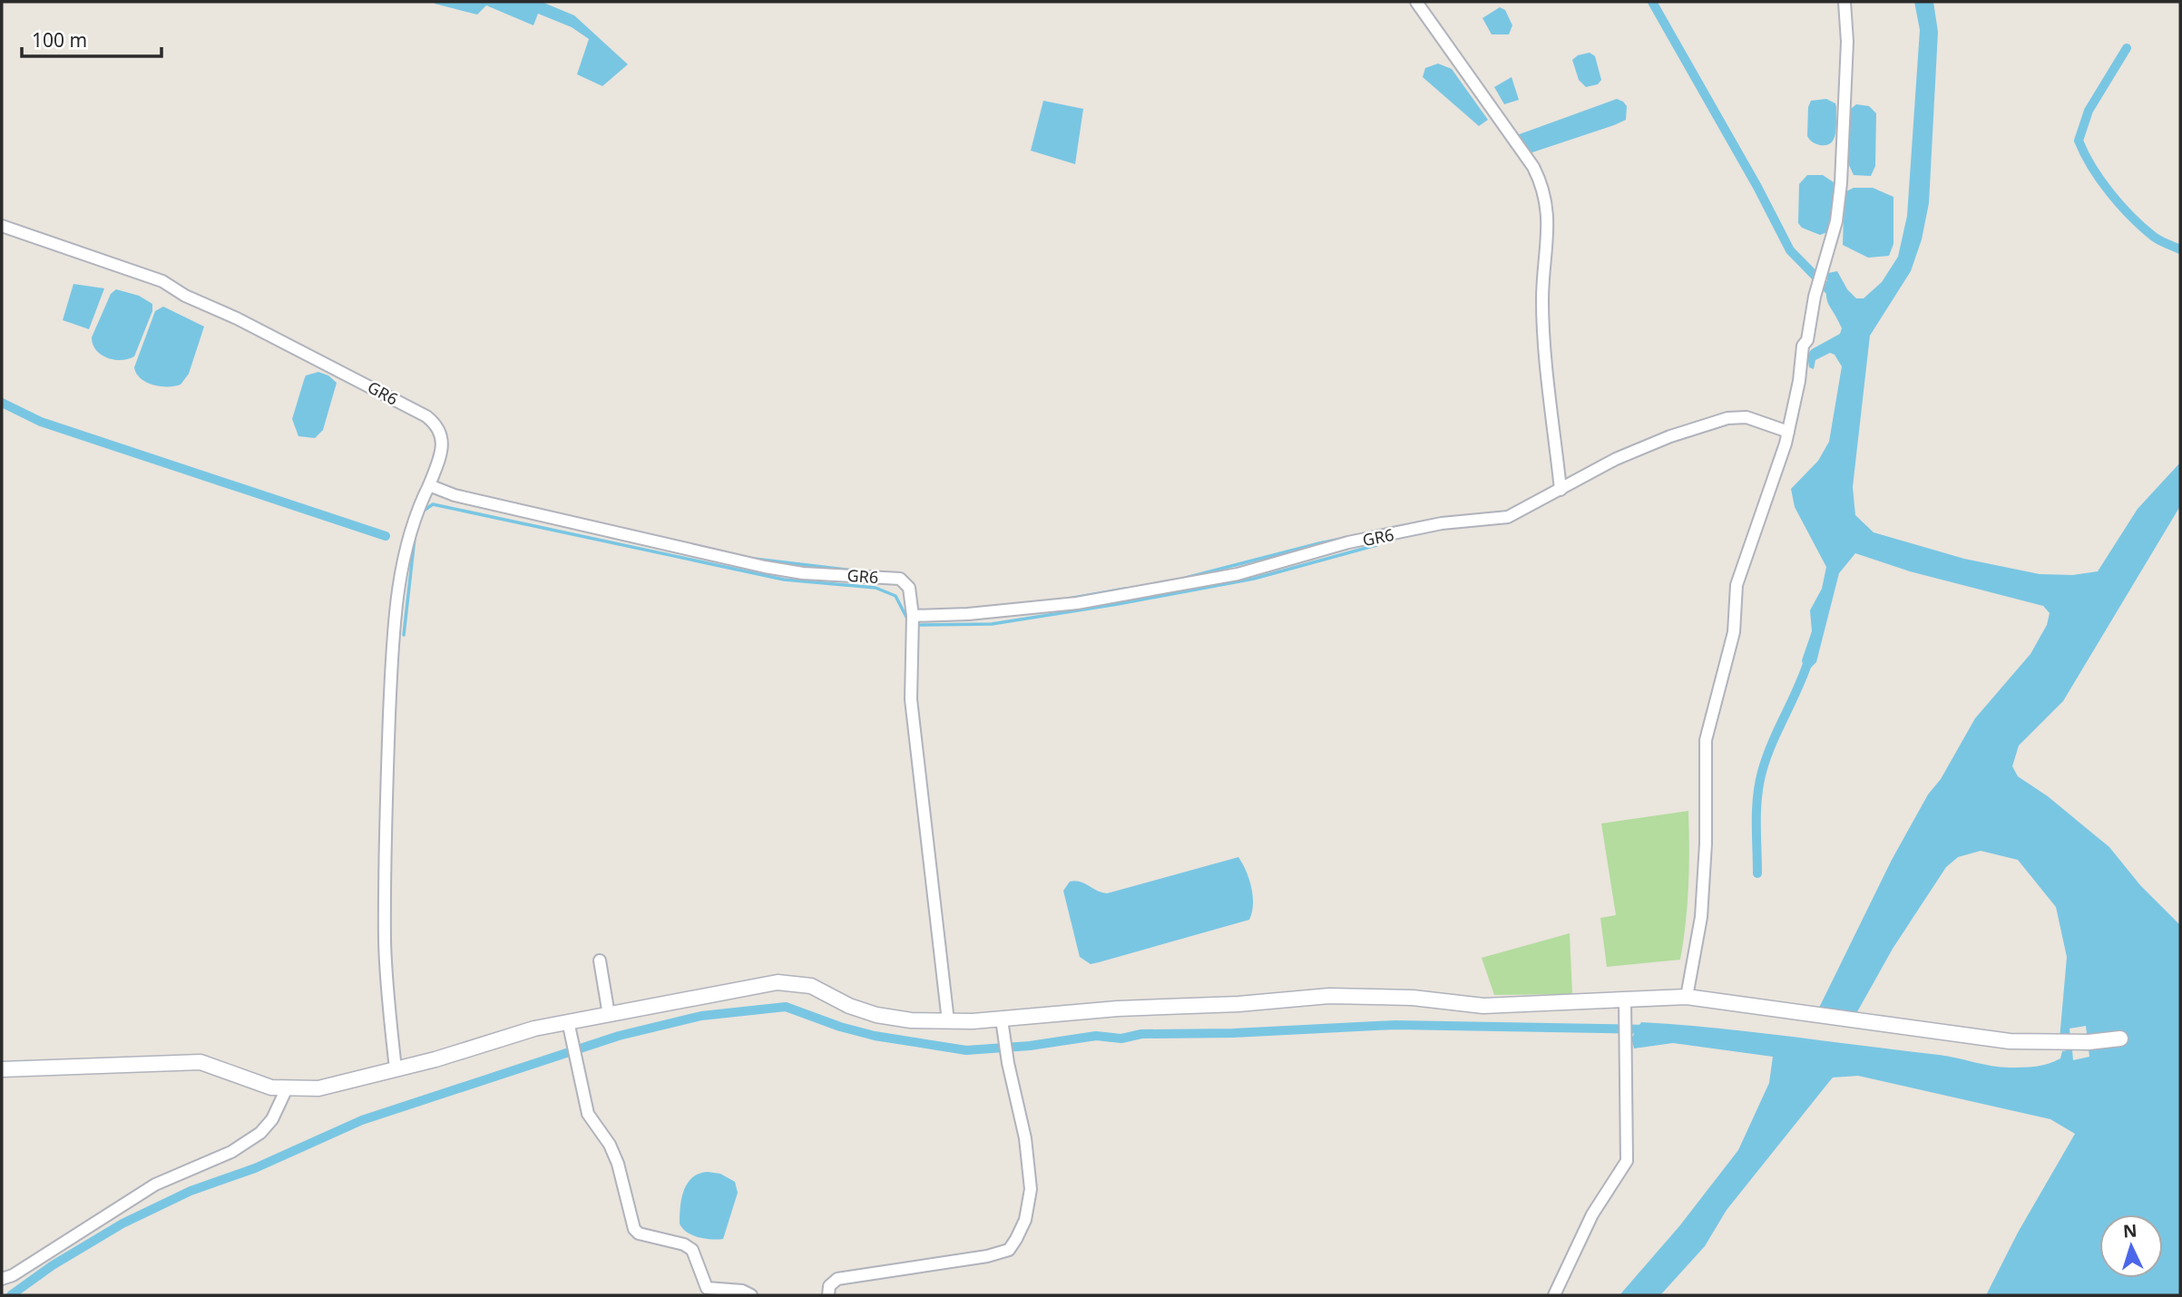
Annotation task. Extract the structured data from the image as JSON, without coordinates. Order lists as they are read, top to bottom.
{
  "streets": {
    "street": ["GR6"]
  },
  "scale_bar": "100 m",
  "north": "top"
}
